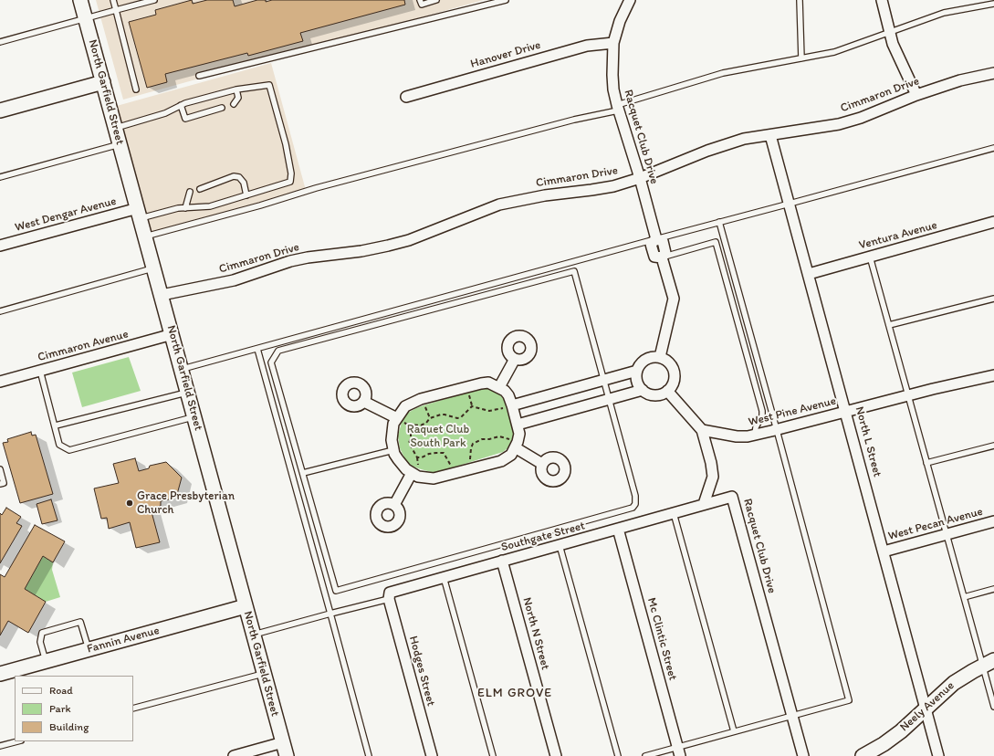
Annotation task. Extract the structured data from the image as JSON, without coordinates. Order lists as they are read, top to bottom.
{
  "streets": {
    "main road": ["North Garfield Street", "Fannin Avenue", "Neely Avenue"],
    "street": [
      "Hanover Drive",
      "Cimmaron Drive",
      "Racquet Club Drive",
      "West Dengar Avenue",
      "Ventura Avenue",
      "Cimmaron Avenue",
      "West Pine Avenue",
      "North L Street",
      "West Pecan Avenue",
      "Southgate Street",
      "North N Street",
      "Mc Clintic Street",
      "Hodges Street"
    ]
  },
  "crossings": [
    ["Hanover Drive", "Racquet Club Drive"],
    ["North Garfield Street", "Cimmaron Drive"],
    ["North Garfield Street", "West Dengar Avenue"],
    ["North Garfield Street", "Cimmaron Avenue"],
    ["North Garfield Street", "Fannin Avenue"],
    ["Cimmaron Drive", "Racquet Club Drive"],
    ["Cimmaron Drive", "North L Street"],
    ["Racquet Club Drive", "Southgate Street"],
    ["Ventura Avenue", "North L Street"],
    ["West Pine Avenue", "North L Street"],
    ["North L Street", "West Pecan Avenue"],
    ["North L Street", "Neely Avenue"],
    ["Southgate Street", "North N Street"],
    ["Southgate Street", "Mc Clintic Street"],
    ["Southgate Street", "Hodges Street"]
  ],
  "districts": ["ELM GROVE"],
  "parks": ["Raquet Club South Park"],
  "places": ["Grace Presbyterian Church"],
  "legend": ["Road", "Park", "Building"]
}
